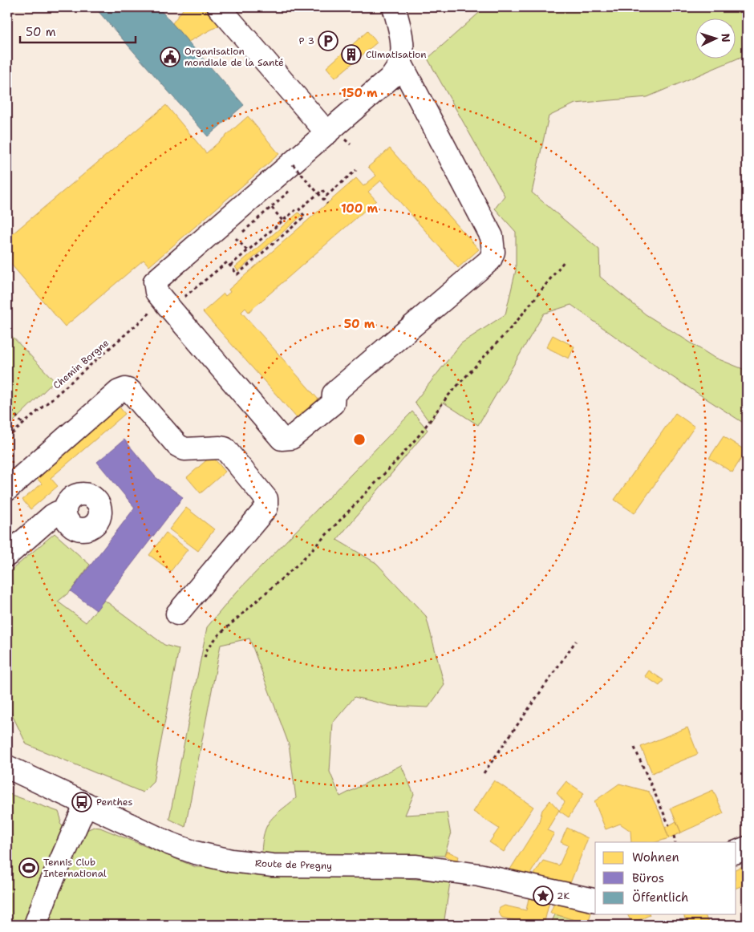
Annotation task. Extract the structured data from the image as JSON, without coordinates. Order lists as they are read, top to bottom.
{
  "streets": {
    "street": ["Route de Pregny"],
    "path": ["Chemin Borgne"]
  },
  "places": {
    "parking": ["P 3"],
    "building": ["Climatisation"],
    "public building": ["Organisation mondiale de la Santé"],
    "bus stop": ["Penthes"],
    "sports": ["Tennis Club International"],
    "place": ["2K"]
  },
  "legend": ["Wohnen", "Büros", "Öffentlich"],
  "scale_bar": "50 m",
  "north": "right",
  "rings": ["150 m", "100 m", "50 m"]
}
